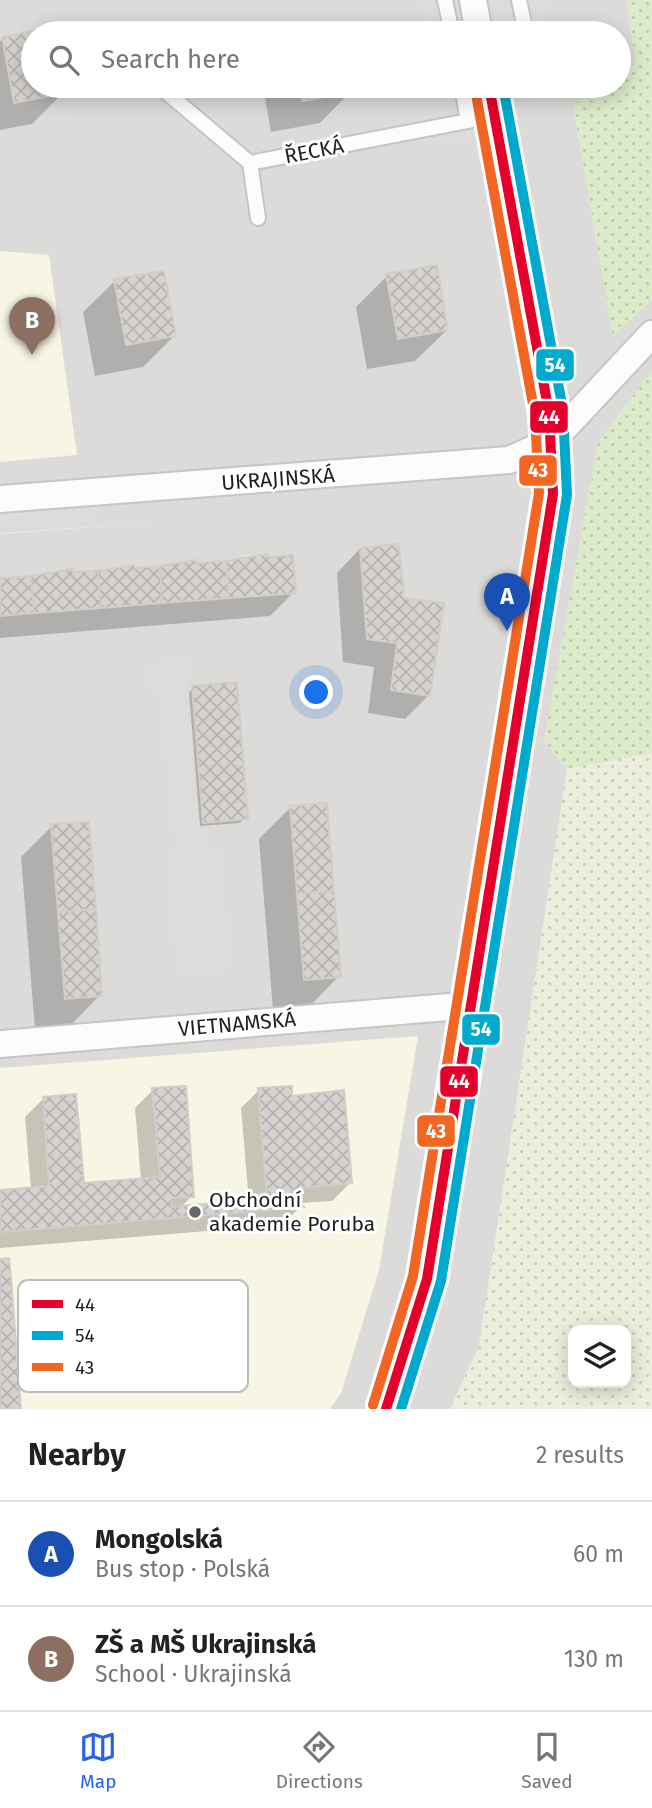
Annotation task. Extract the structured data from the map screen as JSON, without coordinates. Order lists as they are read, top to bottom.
{
  "streets": {
    "street": ["UKRAJINSKÁ", "VIETNAMSKÁ"],
    "lane": ["ŘECKÁ"]
  },
  "places": ["Obchodní akademie Poruba"],
  "lines": ["transit line 44", "transit line 54", "transit line 43"],
  "legend": ["44", "54", "43"],
  "page": {
    "search": "Search here",
    "pins": ["B", "A"],
    "heading": ["Nearby", "2 results"],
    "list": [
      {
        "mark": "A",
        "name": "Mongolská",
        "note": "Bus stop · Polská",
        "value": "60 m"
      },
      {
        "mark": "B",
        "name": "ZŠ a MŠ Ukrajinská",
        "note": "School · Ukrajinská",
        "value": "130 m"
      }
    ],
    "nav": ["Map", "Directions", "Saved"]
  }
}
